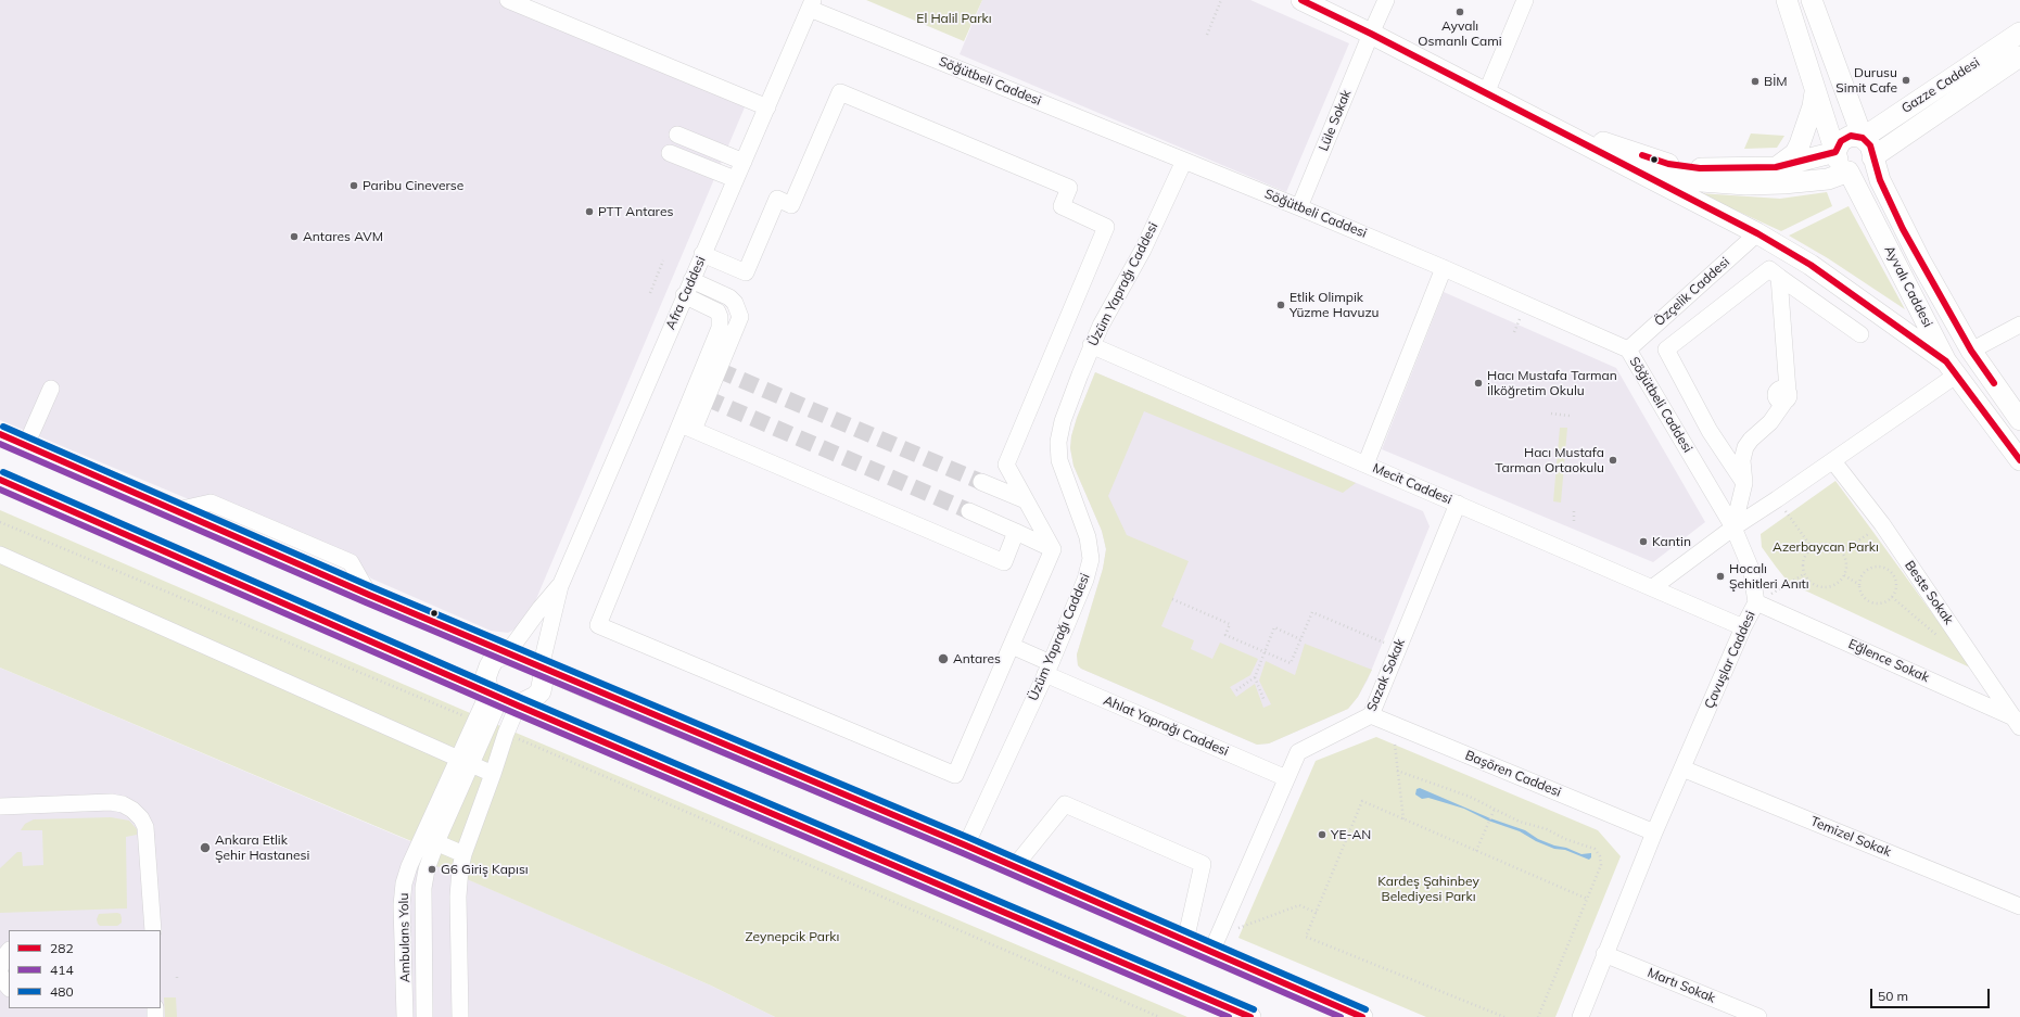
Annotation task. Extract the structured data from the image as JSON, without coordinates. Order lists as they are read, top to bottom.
{
  "streets": {
    "main road": ["Gazze Caddesi", "Ayvalı Caddesi"],
    "street": [
      "Söğütbeli Caddesi",
      "Lüle Sokak",
      "Üzüm Yaprağı Caddesi",
      "Özçelik Caddesi",
      "Afra Caddesi",
      "Mecit Caddesi",
      "Beste Sokak",
      "Çavuşlar Caddesi",
      "Eğlence Sokak",
      "Sazak Sokak",
      "Ahlat Yaprağı Caddesi",
      "Başören Caddesi",
      "Temizel Sokak",
      "Ambulans Yolu",
      "Martı Sokak"
    ]
  },
  "crossings": [
    ["Söğütbeli Caddesi", "Lüle Sokak"],
    ["Söğütbeli Caddesi", "Üzüm Yaprağı Caddesi"],
    ["Söğütbeli Caddesi", "Özçelik Caddesi"],
    ["Söğütbeli Caddesi", "Afra Caddesi"],
    ["Söğütbeli Caddesi", "Mecit Caddesi"],
    ["Söğütbeli Caddesi", "Çavuşlar Caddesi"],
    ["Gazze Caddesi", "Ayvalı Caddesi"],
    ["Üzüm Yaprağı Caddesi", "Ahlat Yaprağı Caddesi"],
    ["Mecit Caddesi", "Çavuşlar Caddesi"],
    ["Mecit Caddesi", "Sazak Sokak"],
    ["Beste Sokak", "Eğlence Sokak"],
    ["Çavuşlar Caddesi", "Eğlence Sokak"],
    ["Çavuşlar Caddesi", "Başören Caddesi"],
    ["Çavuşlar Caddesi", "Temizel Sokak"],
    ["Çavuşlar Caddesi", "Martı Sokak"],
    ["Sazak Sokak", "Ahlat Yaprağı Caddesi"],
    ["Sazak Sokak", "Başören Caddesi"]
  ],
  "parks": [
    "El Halil Parkı",
    "Azerbaycan Parkı",
    "Kardeş Şahinbey Belediyesi Parkı",
    "Zeynepcik Parkı"
  ],
  "places": [
    "Ayvalı Osmanlı Cami",
    "Durusu Simit Cafe",
    "BİM",
    "Paribu Cineverse",
    "PTT Antares",
    "Antares AVM",
    "Etlik Olimpik Yüzme Havuzu",
    "Hacı Mustafa Tarman İlköğretim Okulu",
    "Hacı Mustafa Tarman Ortaokulu",
    "Kantin",
    "Hocalı Şehitleri Anıtı",
    "Antares",
    "YE-AN",
    "Ankara Etlik Şehir Hastanesi",
    "G6 Giriş Kapısı"
  ],
  "lines": ["transit line 282", "transit line 480", "transit line 414"],
  "legend": ["282", "414", "480"],
  "scale_bar": "50 m"
}
